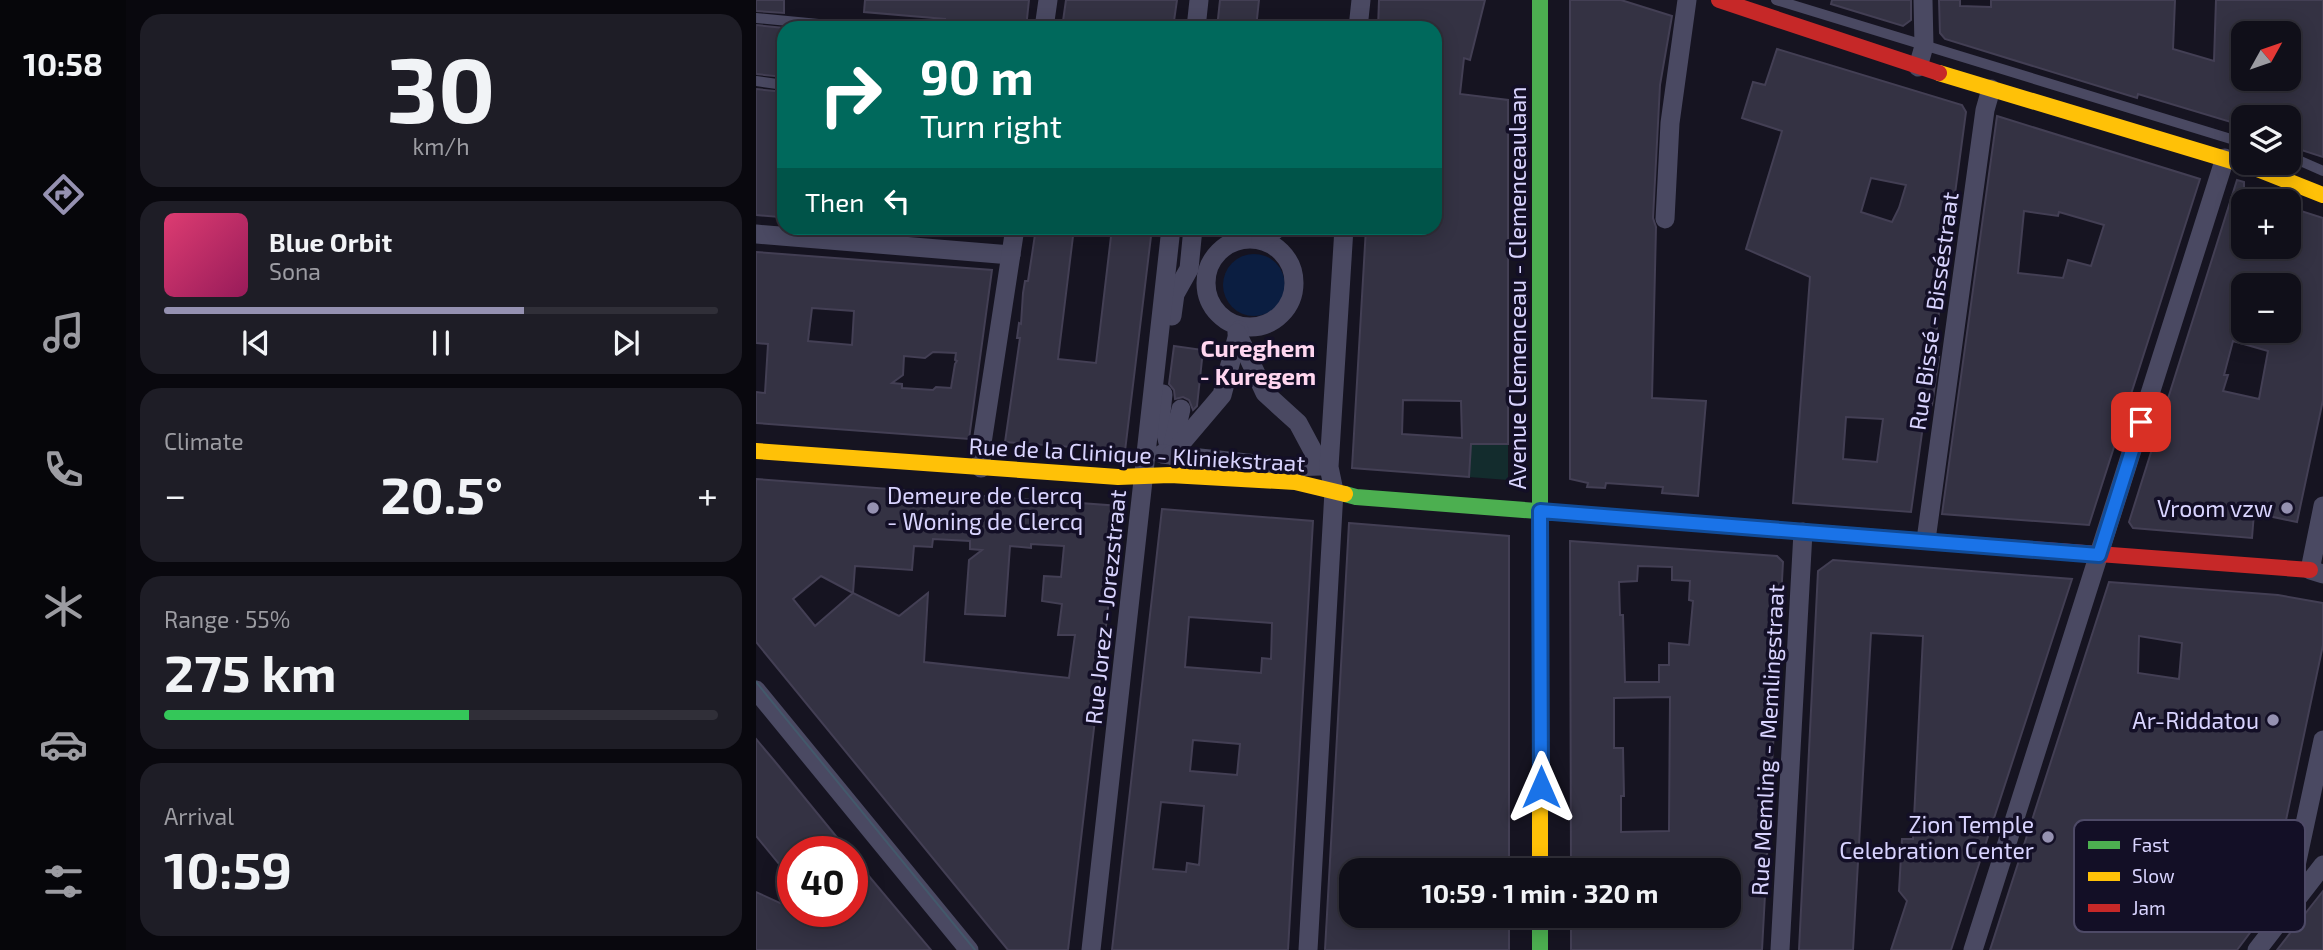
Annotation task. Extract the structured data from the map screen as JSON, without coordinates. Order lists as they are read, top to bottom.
{
  "streets": {
    "street": [
      "Avenue Clemenceau - Clemenceaulaan",
      "Rue Bissé - Bisséstraat",
      "Rue de la Clinique - Kliniekstraat",
      "Rue Jorez - Jorezstraat",
      "Rue Memling - Memlingstraat"
    ]
  },
  "crossings": [
    ["Avenue Clemenceau - Clemenceaulaan", "Rue de la Clinique - Kliniekstraat"],
    ["Rue Bissé - Bisséstraat", "Rue de la Clinique - Kliniekstraat"],
    ["Rue de la Clinique - Kliniekstraat", "Rue Jorez - Jorezstraat"],
    ["Rue de la Clinique - Kliniekstraat", "Rue Memling - Memlingstraat"]
  ],
  "districts": ["Cureghem - Kuregem"],
  "places": [
    "Demeure de Clercq - Woning de Clercq",
    "Vroom vzw",
    "Ar-Riddatou",
    "Zion Temple Celebration Center"
  ],
  "legend": ["Fast", "Slow", "Jam"],
  "north": "top right",
  "page": {
    "tabs": "10:58",
    "tile": [
      ["30", "km/h"],
      "Climate",
      ["Range · 55%", "275 km"],
      ["Arrival", "10:59"]
    ],
    "map_buttons": ["+", "−"],
    "turn": ["90 m", "Turn right"],
    "then": "Then",
    "song": ["Blue Orbit", "Sona"],
    "heat": ["−", "20.5°", "+"],
    "limit": "40",
    "trip": "10:59 · 1 min · 320 m"
  }
}
